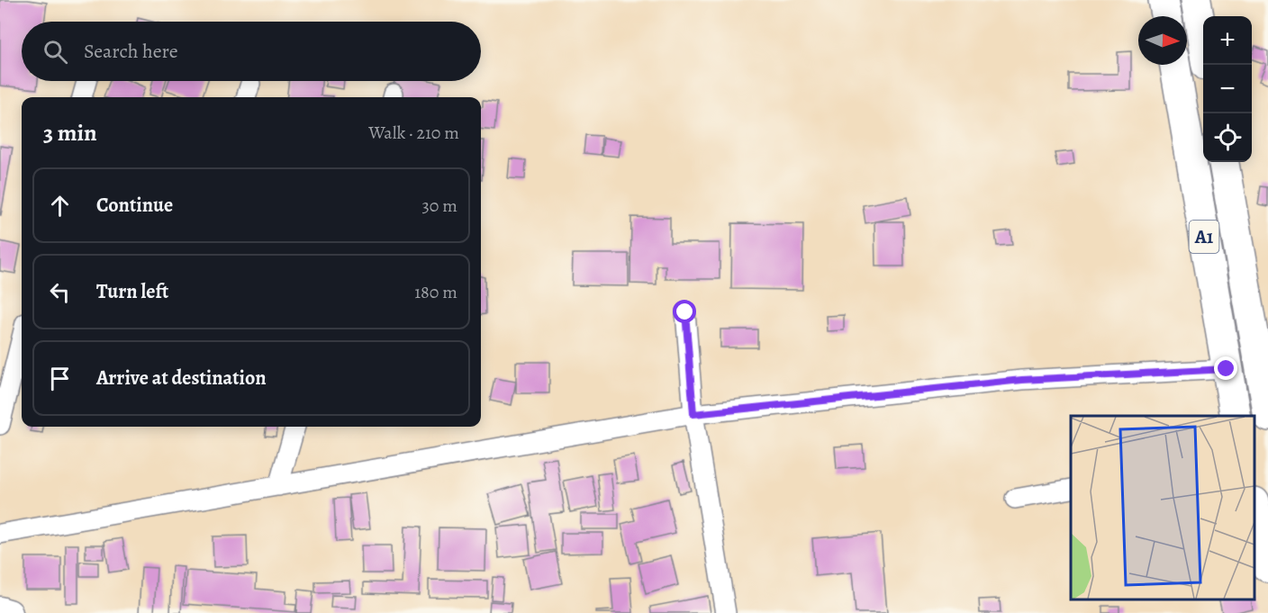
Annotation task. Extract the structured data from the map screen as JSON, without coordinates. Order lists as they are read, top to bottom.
{
  "streets": {
    "main road": ["A1"]
  },
  "north": "right",
  "page": {
    "map_buttons": ["+", "−"],
    "search": "Search here",
    "heading": ["3 min", "Walk · 210 m"],
    "list": [
      ["Continue", "30 m"],
      ["Turn left", "180 m"],
      "Arrive at destination"
    ]
  }
}
